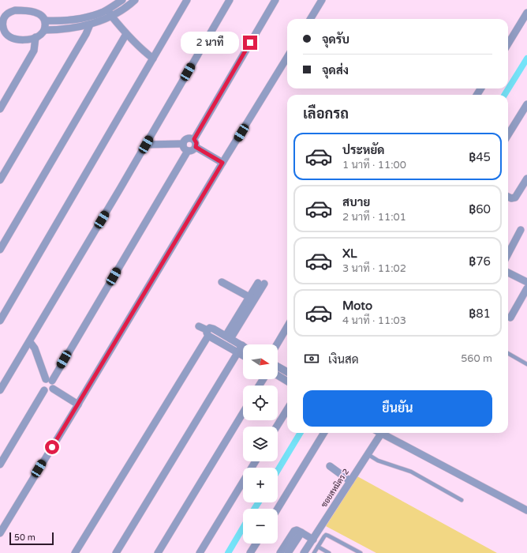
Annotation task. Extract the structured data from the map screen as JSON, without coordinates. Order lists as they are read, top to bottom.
{
  "streets": {
    "street": ["ซอยสหมิตร 2"]
  },
  "scale_bar": "50 m",
  "north": "right",
  "page": {
    "banner": ["จุดรับ", "จุดส่ง"],
    "bubble": "2 นาที",
    "heading": "เลือกรถ",
    "list": [
      {
        "name": "ประหยัด",
        "note": "1 นาที · 11:00",
        "value": "฿45"
      },
      {
        "name": "สบาย",
        "note": "2 นาที · 11:01",
        "value": "฿60"
      },
      {
        "name": "XL",
        "note": "3 นาที · 11:02",
        "value": "฿76"
      },
      {
        "name": "Moto",
        "note": "4 นาที · 11:03",
        "value": "฿81"
      }
    ],
    "pay": ["เงินสด", "560 m"],
    "map_buttons": ["+", "−"],
    "buttons": "ยืนยัน",
    "scale": "50 m"
  }
}
